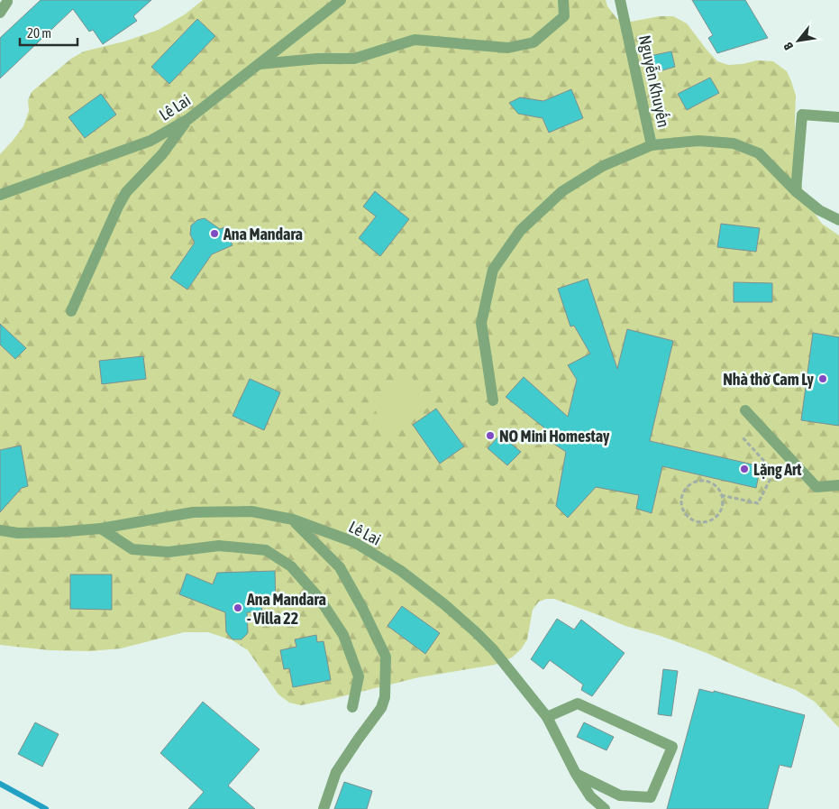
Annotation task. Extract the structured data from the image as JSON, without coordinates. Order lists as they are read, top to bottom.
{
  "streets": {
    "street": ["Nguyễn Khuyến", "Lê Lai"]
  },
  "places": [
    "Ana Mandara",
    "Nhà thờ Cam Ly",
    "NO Mini Homestay",
    "Lặng Art",
    "Ana Mandara - Villa 22"
  ],
  "scale_bar": "20 m",
  "north": "bottom left"
}
